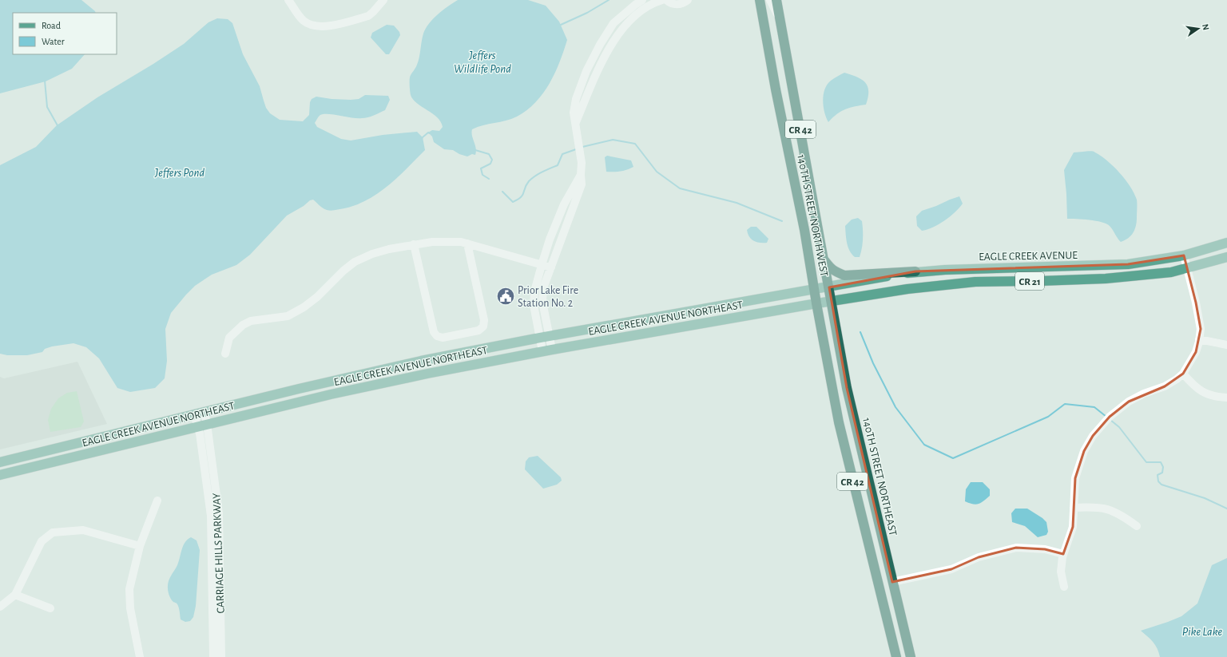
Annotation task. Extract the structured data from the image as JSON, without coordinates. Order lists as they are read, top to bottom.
{
  "streets": {
    "highway": ["CR 42", "140TH STREET NORTHWEST", "140TH STREET NORTHEAST"],
    "main road": ["EAGLE CREEK AVENUE", "CR 21", "EAGLE CREEK AVENUE NORTHEAST"],
    "street": ["CARRIAGE HILLS PARKWAY"]
  },
  "crossings": [
    ["CR 42", "140TH STREET NORTHWEST"],
    ["CR 42", "EAGLE CREEK AVENUE NORTHEAST"],
    ["140TH STREET NORTHWEST", "EAGLE CREEK AVENUE"],
    ["140TH STREET NORTHWEST", "CR 21"],
    ["140TH STREET NORTHWEST", "EAGLE CREEK AVENUE NORTHEAST"],
    ["140TH STREET NORTHWEST", "140TH STREET NORTHEAST"],
    ["EAGLE CREEK AVENUE", "EAGLE CREEK AVENUE NORTHEAST"],
    ["CR 21", "EAGLE CREEK AVENUE NORTHEAST"],
    ["CR 21", "140TH STREET NORTHEAST"],
    ["EAGLE CREEK AVENUE NORTHEAST", "140TH STREET NORTHEAST"],
    ["EAGLE CREEK AVENUE NORTHEAST", "CARRIAGE HILLS PARKWAY"]
  ],
  "water": ["Jeffers Wildlife Pond", "Jeffers Pond", "Pike Lake"],
  "places": {
    "public building": ["Prior Lake Fire Station No. 2"]
  },
  "legend": ["Road", "Water"],
  "north": "right"
}
